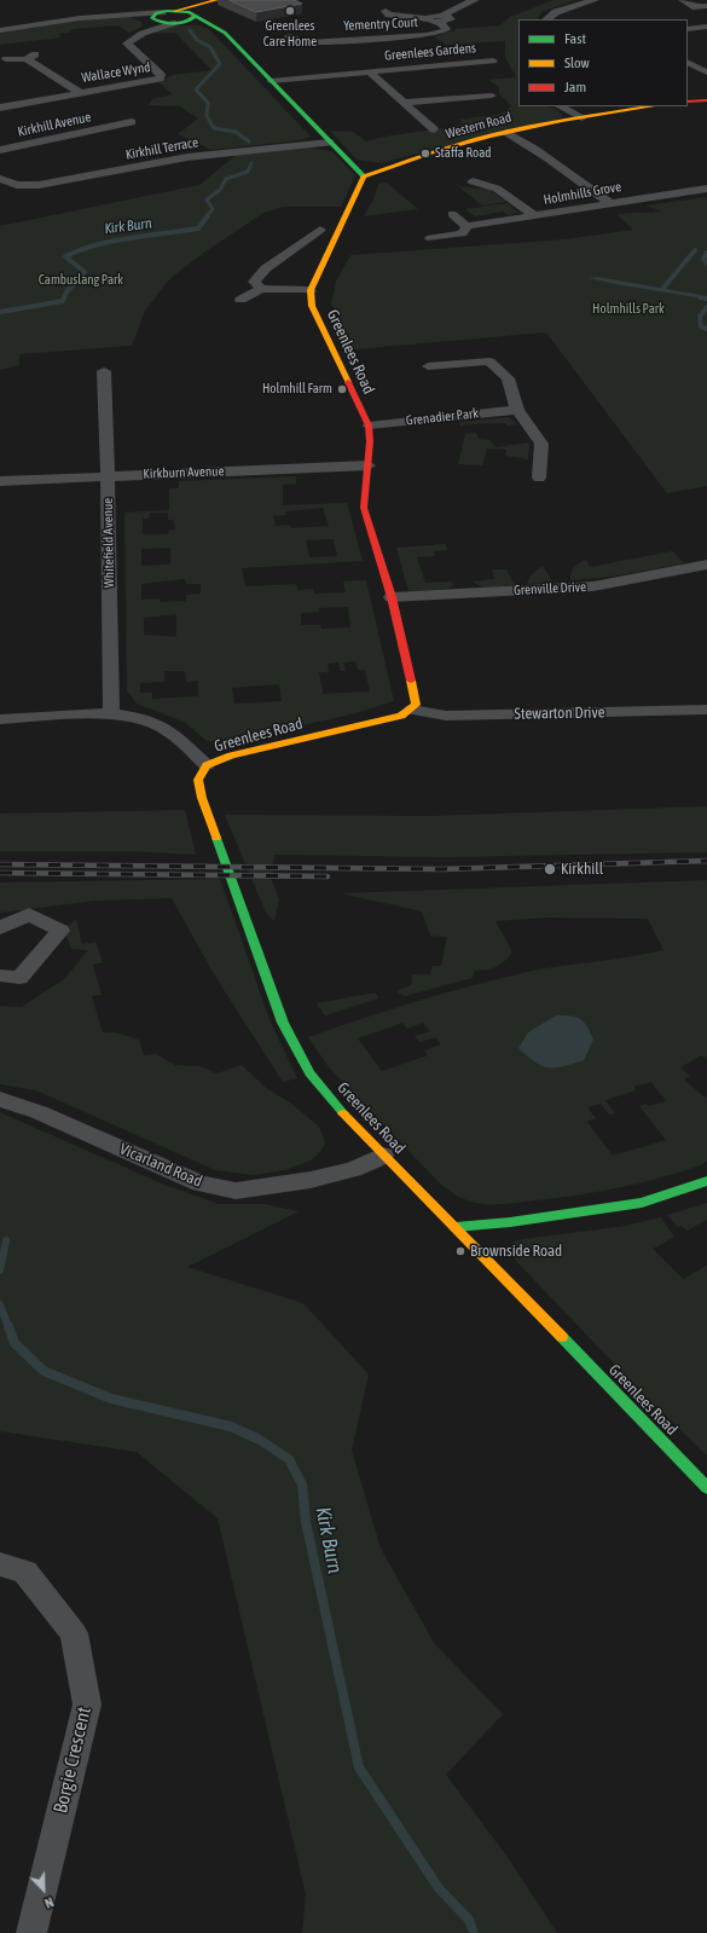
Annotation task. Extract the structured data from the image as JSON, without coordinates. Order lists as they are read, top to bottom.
{
  "streets": {
    "main road": ["Western Road", "Greenlees Road"],
    "street": [
      "Yementry Court",
      "Greenlees Gardens",
      "Wallace Wynd",
      "Kirkhill Avenue",
      "Kirkhill Terrace",
      "Holmhills Grove",
      "Grenadier Park",
      "Kirkburn Avenue",
      "Whitefield Avenue",
      "Grenville Drive",
      "Stewarton Drive",
      "Vicarland Road",
      "Borgie Crescent"
    ]
  },
  "crossings": [
    ["Greenlees Road", "Grenadier Park"],
    ["Greenlees Road", "Kirkburn Avenue"],
    ["Greenlees Road", "Grenville Drive"],
    ["Greenlees Road", "Stewarton Drive"],
    ["Greenlees Road", "Vicarland Road"],
    ["Kirkburn Avenue", "Whitefield Avenue"]
  ],
  "water": ["Kirk Burn"],
  "parks": ["Cambuslang Park", "Holmhills Park"],
  "places": [
    "Greenlees Care Home",
    "Staffa Road",
    "Holmhill Farm",
    "Kirkhill",
    "Brownside Road"
  ],
  "legend": ["Fast", "Slow", "Jam"],
  "north": "bottom right"
}
